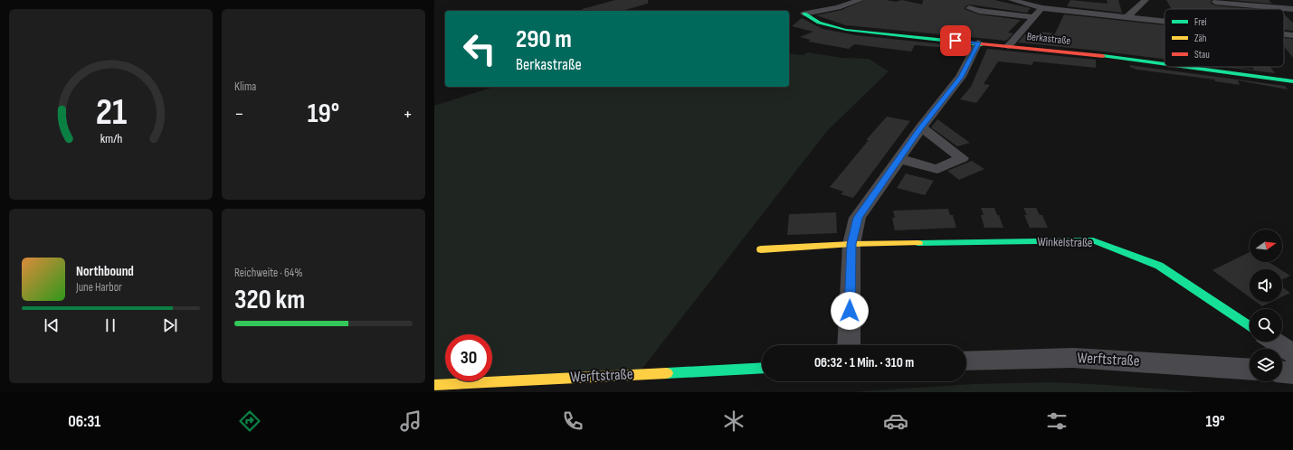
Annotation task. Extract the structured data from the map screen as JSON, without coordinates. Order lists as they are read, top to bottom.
{
  "streets": {
    "street": ["Berkastraße", "Winkelstraße", "Werftstraße"]
  },
  "legend": ["Frei", "Zäh", "Stau"],
  "north": "right",
  "page": {
    "tile": [
      "Klima",
      ["Reichweite · 64%", "320 km"]
    ],
    "turn": ["290 m", "Berkastraße"],
    "heat": ["−", "19°", "+"],
    "song": ["Northbound", "June Harbor"],
    "limit": "30",
    "trip": "06:32 · 1 Min. · 310 m",
    "tabs": ["06:31", "19°"],
    "gauge": ["21", "km/h"]
  }
}
